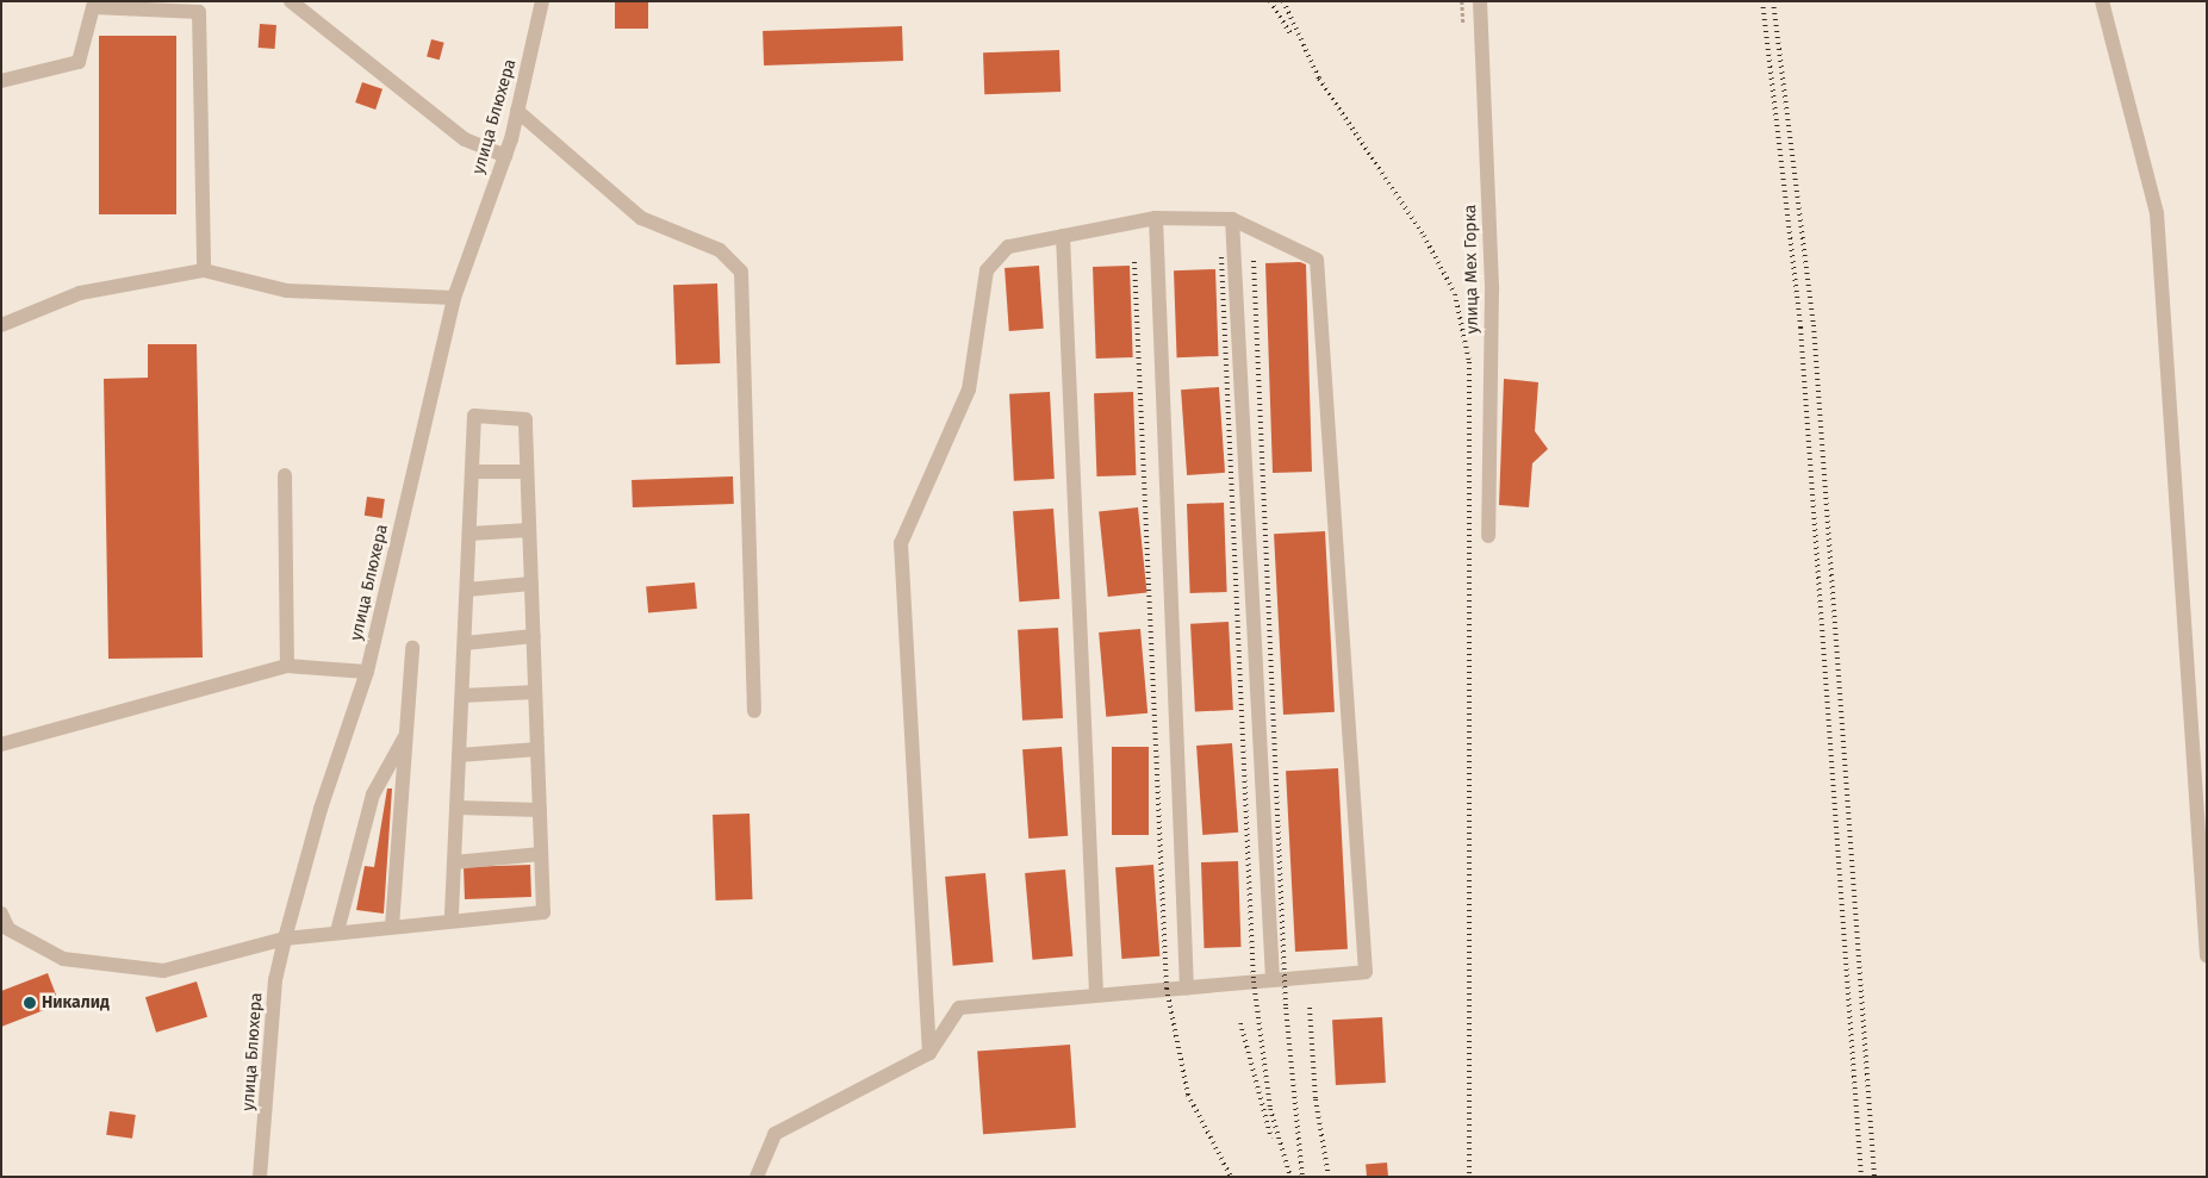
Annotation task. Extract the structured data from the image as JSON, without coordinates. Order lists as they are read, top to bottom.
{
  "streets": {
    "street": ["улица Блюхера", "улица Мех Горка"]
  },
  "places": ["Никалид"]
}
